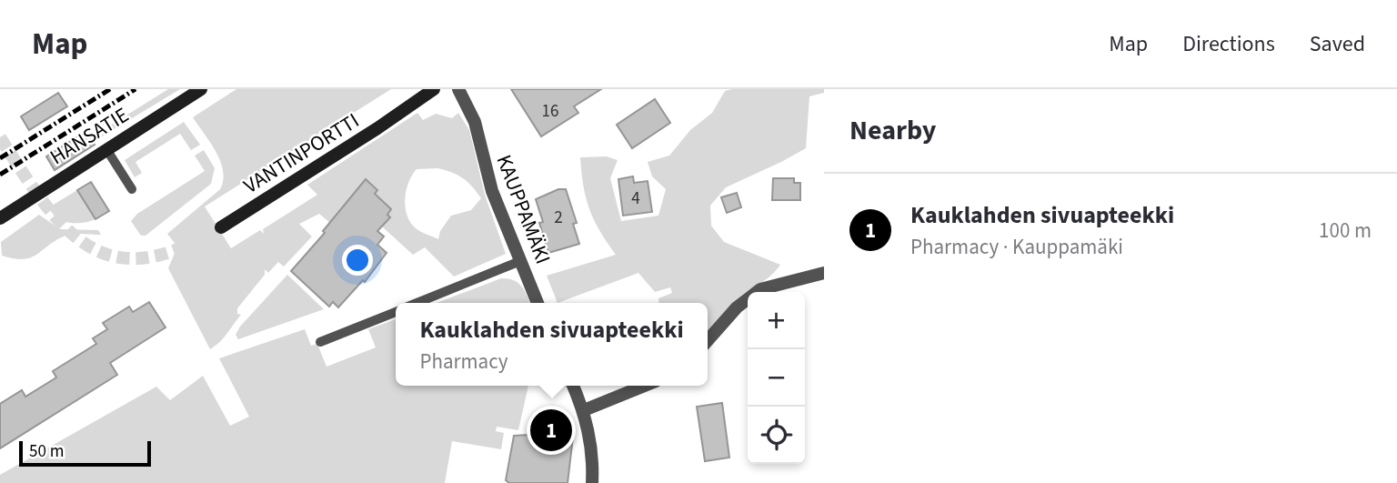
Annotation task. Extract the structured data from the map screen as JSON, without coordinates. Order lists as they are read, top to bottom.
{
  "streets": {
    "street": ["HANSATIE", "VANTINPORTTI", "KAUPPAMÄKI"]
  },
  "house_numbers": ["16", "4", "2"],
  "scale_bar": "50 m",
  "page": {
    "header": "Map",
    "nav": ["Map", "Directions", "Saved"],
    "heading": "Nearby",
    "list": [
      {
        "mark": "1",
        "name": "Kauklahden sivuapteekki",
        "note": "Pharmacy · Kauppamäki",
        "value": "100 m"
      }
    ],
    "map_buttons": ["+", "−"],
    "popup": ["Kauklahden sivuapteekki", "Pharmacy"],
    "pins": "1",
    "scale": "50 m"
  }
}
